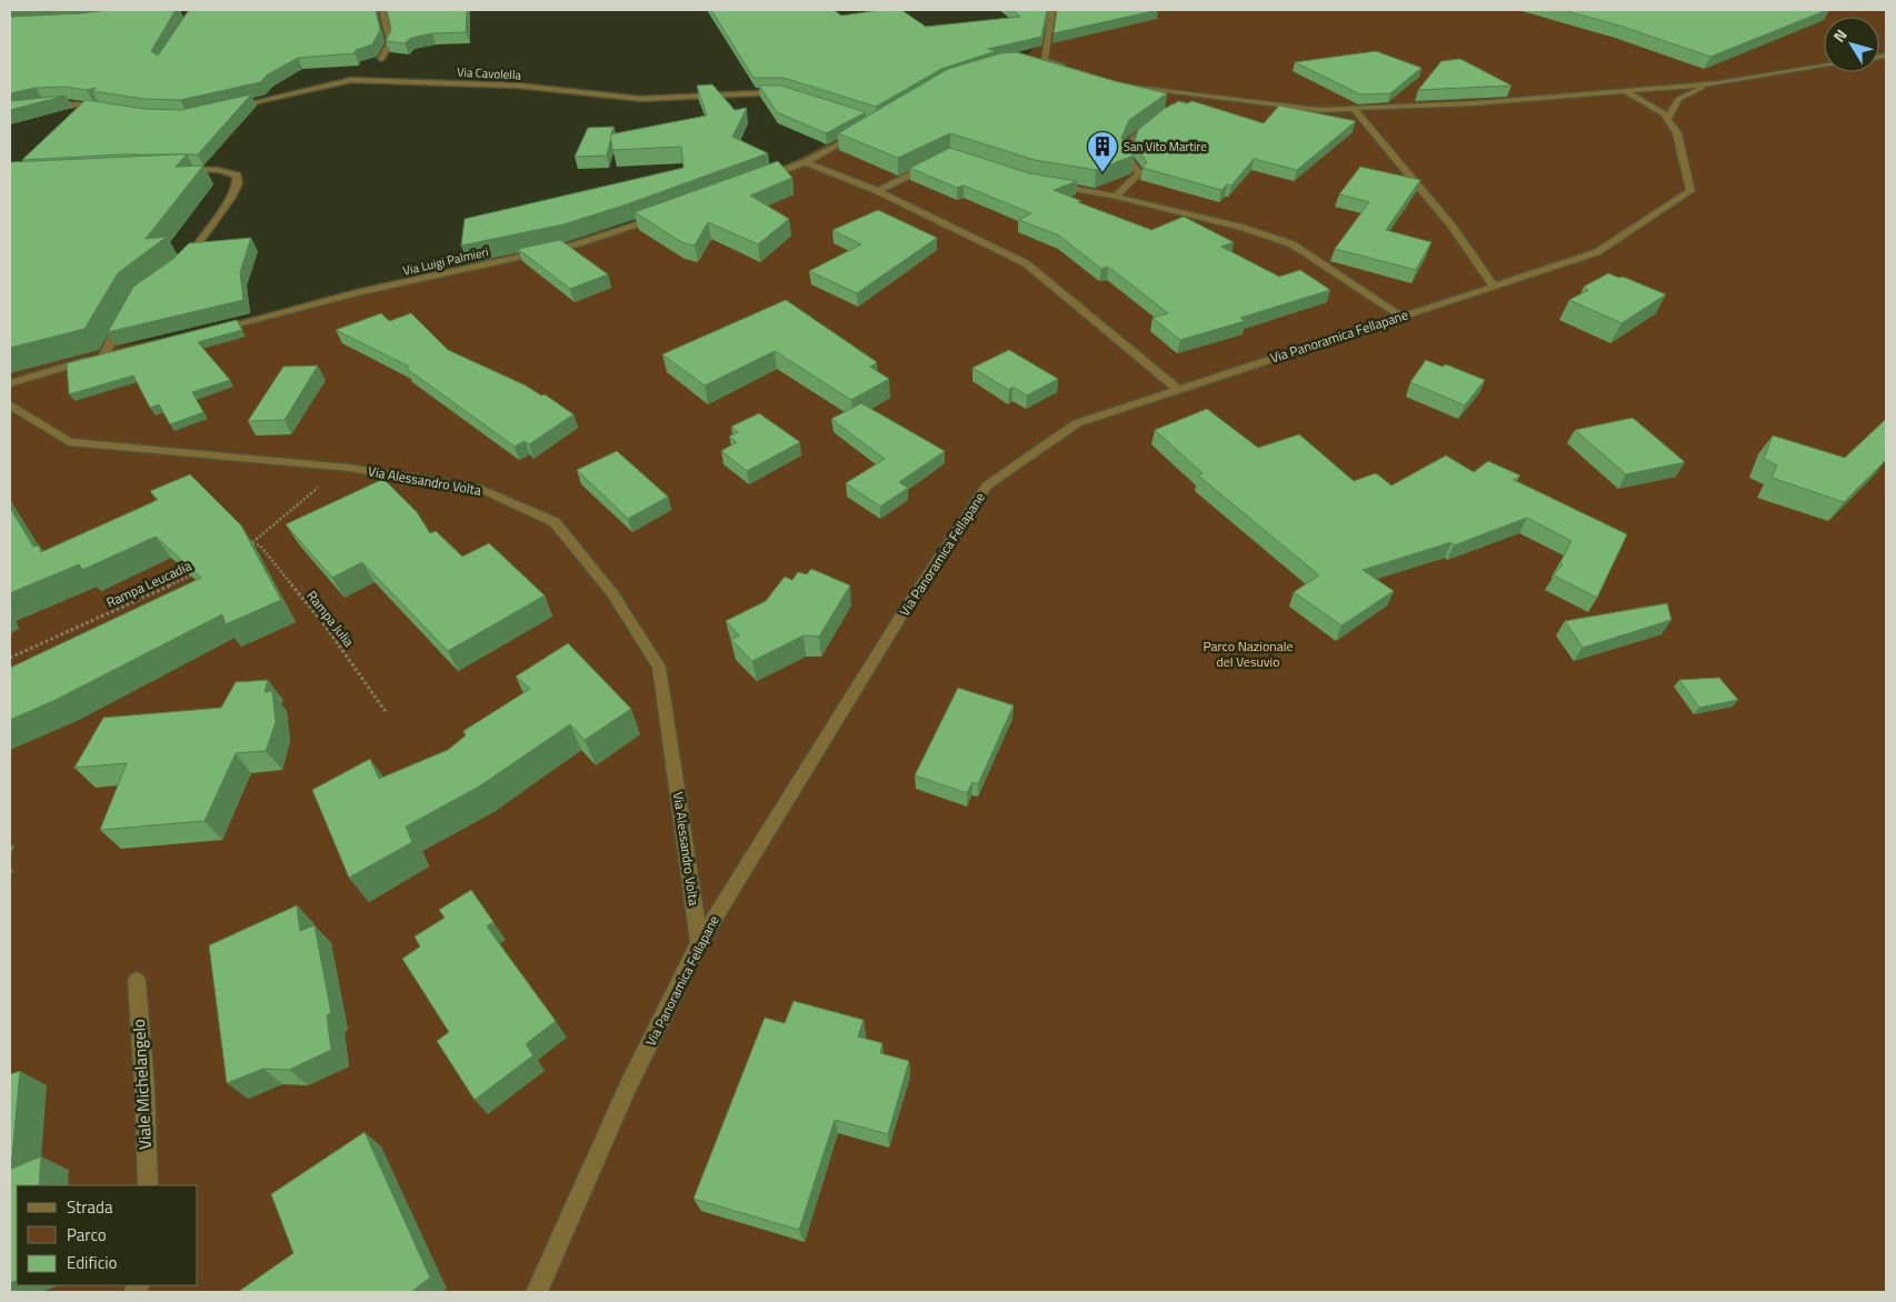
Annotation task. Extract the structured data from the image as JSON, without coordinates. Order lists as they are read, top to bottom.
{
  "streets": {
    "street": [
      "Via Cavolella",
      "Via Luigi Palmieri",
      "Via Panoramica Fellapane",
      "Via Alessandro Volta",
      "Viale Michelangelo"
    ],
    "path": ["Rampa Leucadia", "Rampa Julia"]
  },
  "crossings": [
    ["Via Panoramica Fellapane", "Via Alessandro Volta"]
  ],
  "parks": ["Parco Nazionale del Vesuvio"],
  "places": {
    "building": ["San Vito Martire"]
  },
  "legend": ["Strada", "Parco", "Edificio"],
  "north": "top left"
}
